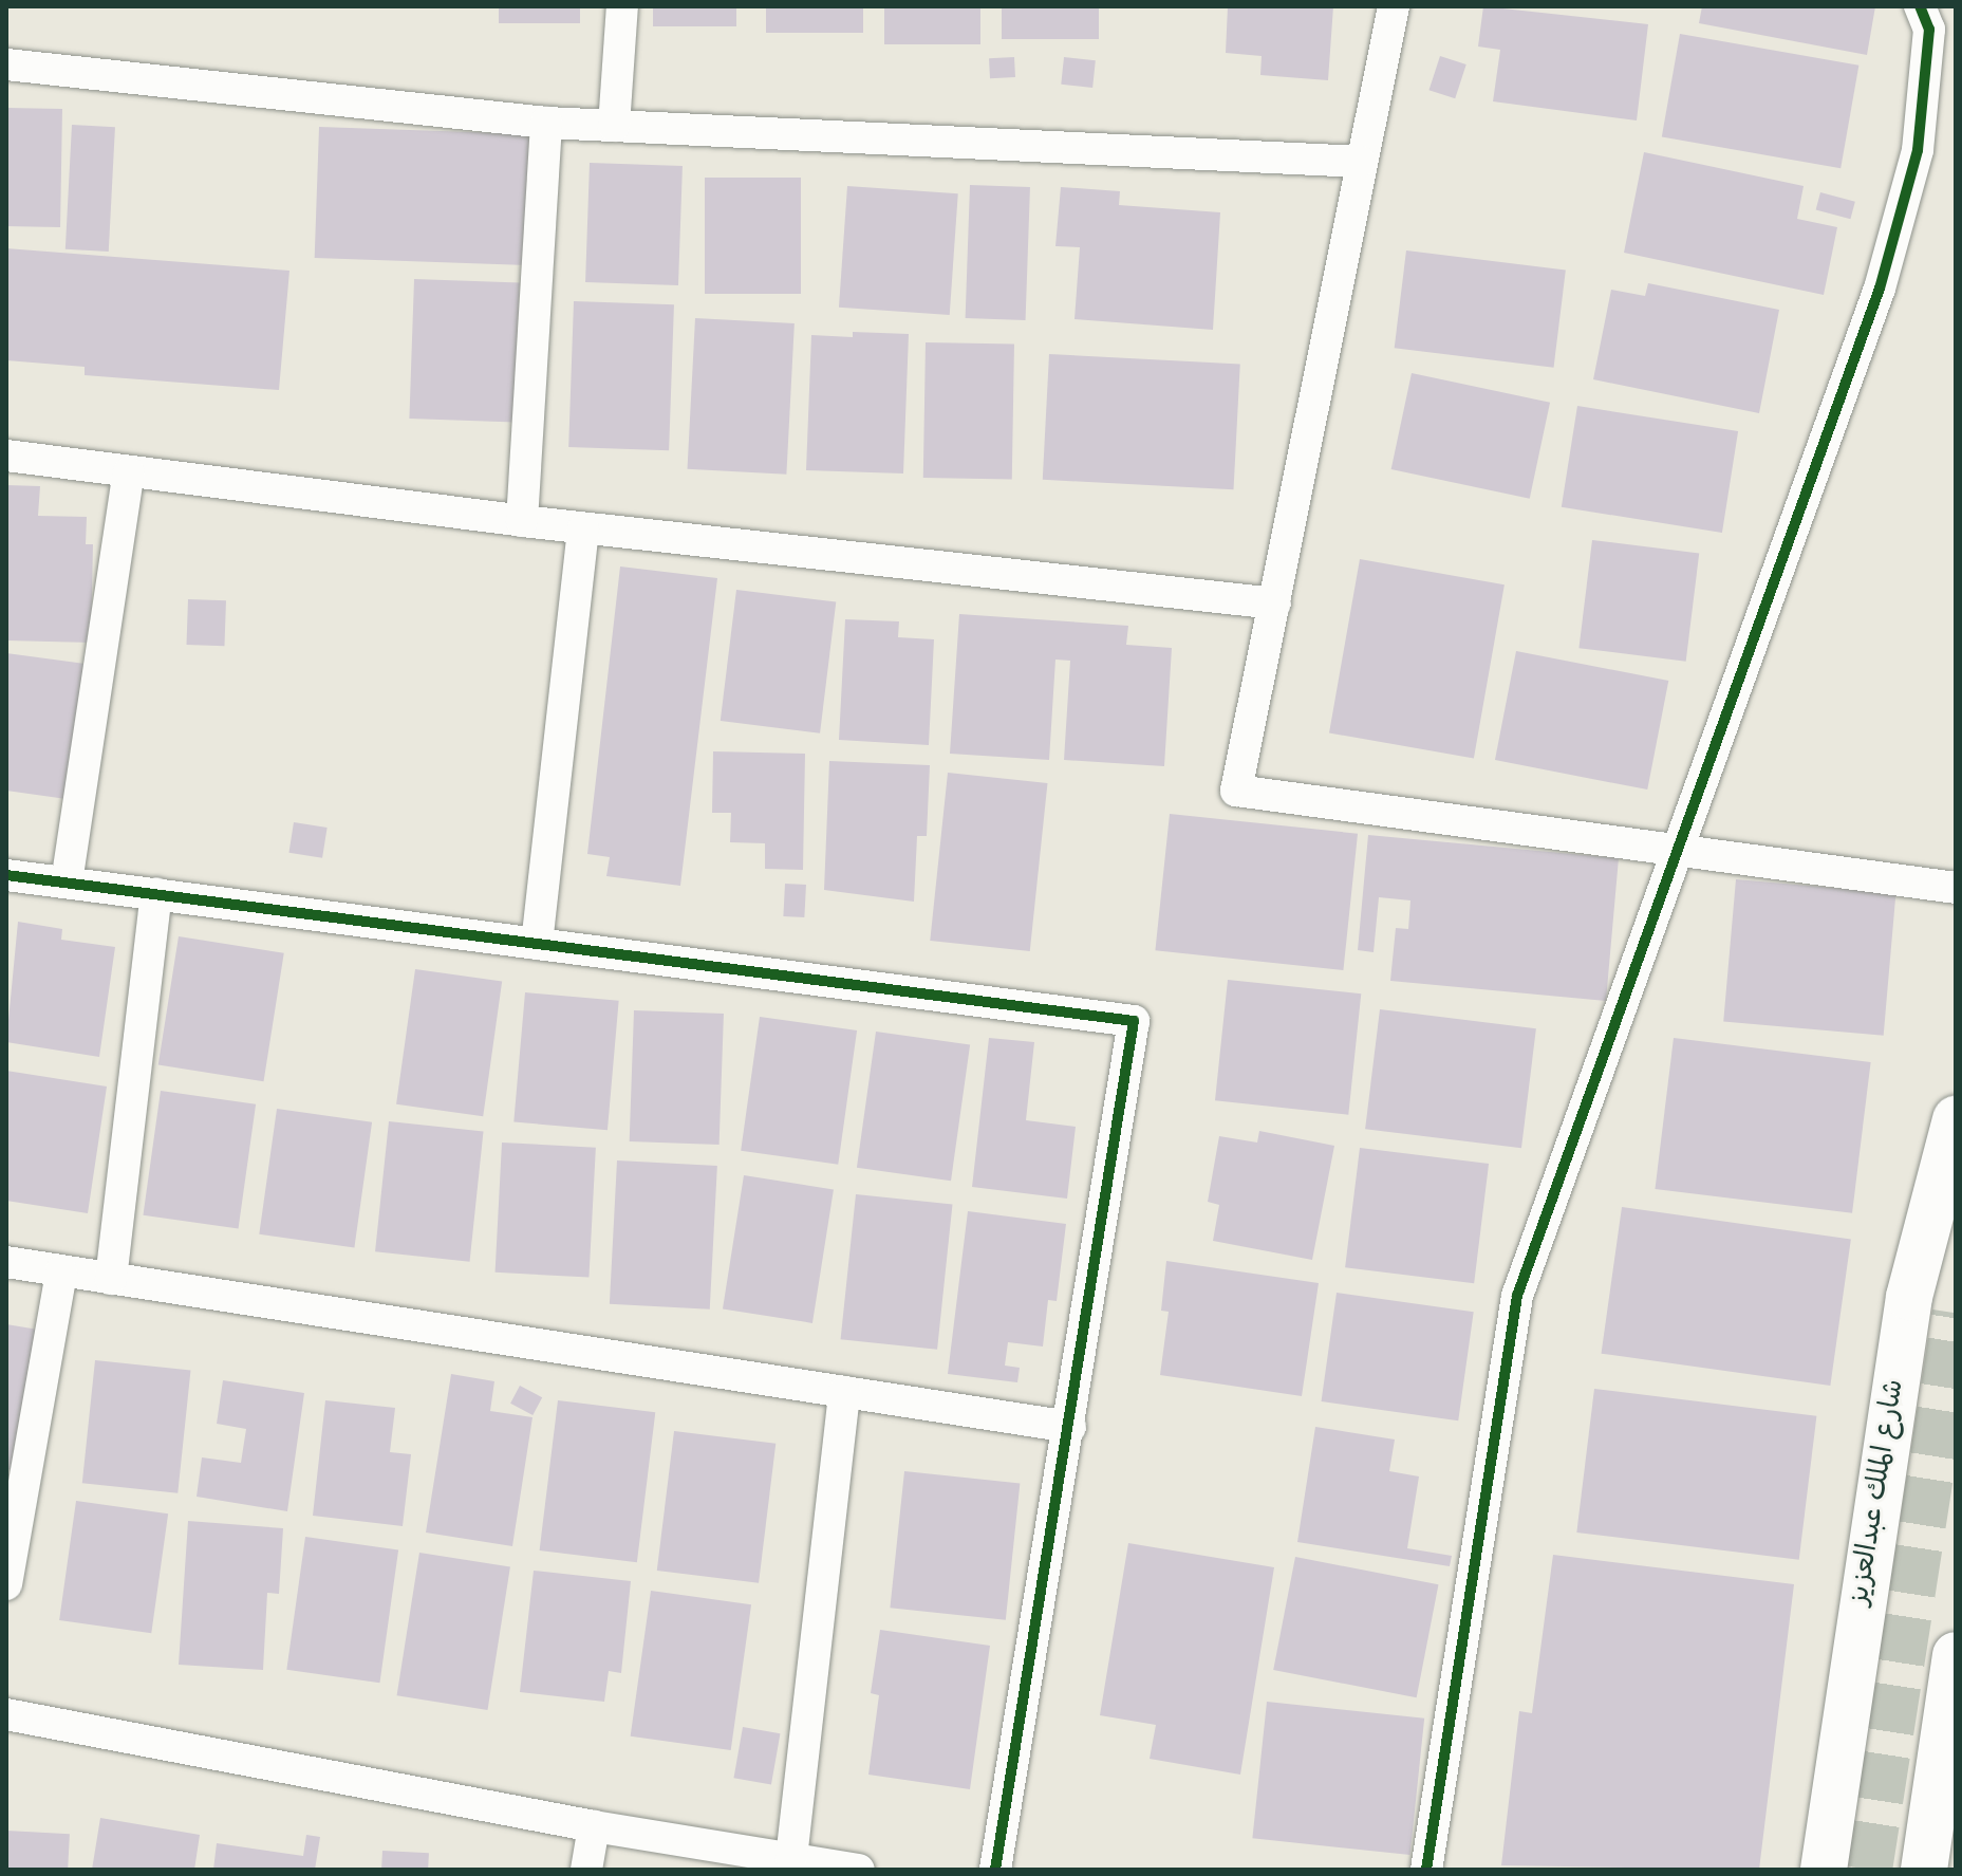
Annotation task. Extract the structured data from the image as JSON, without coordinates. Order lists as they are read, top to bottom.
{
  "streets": {
    "street": ["شارع الملك عبدالعزيز"]
  }
}
